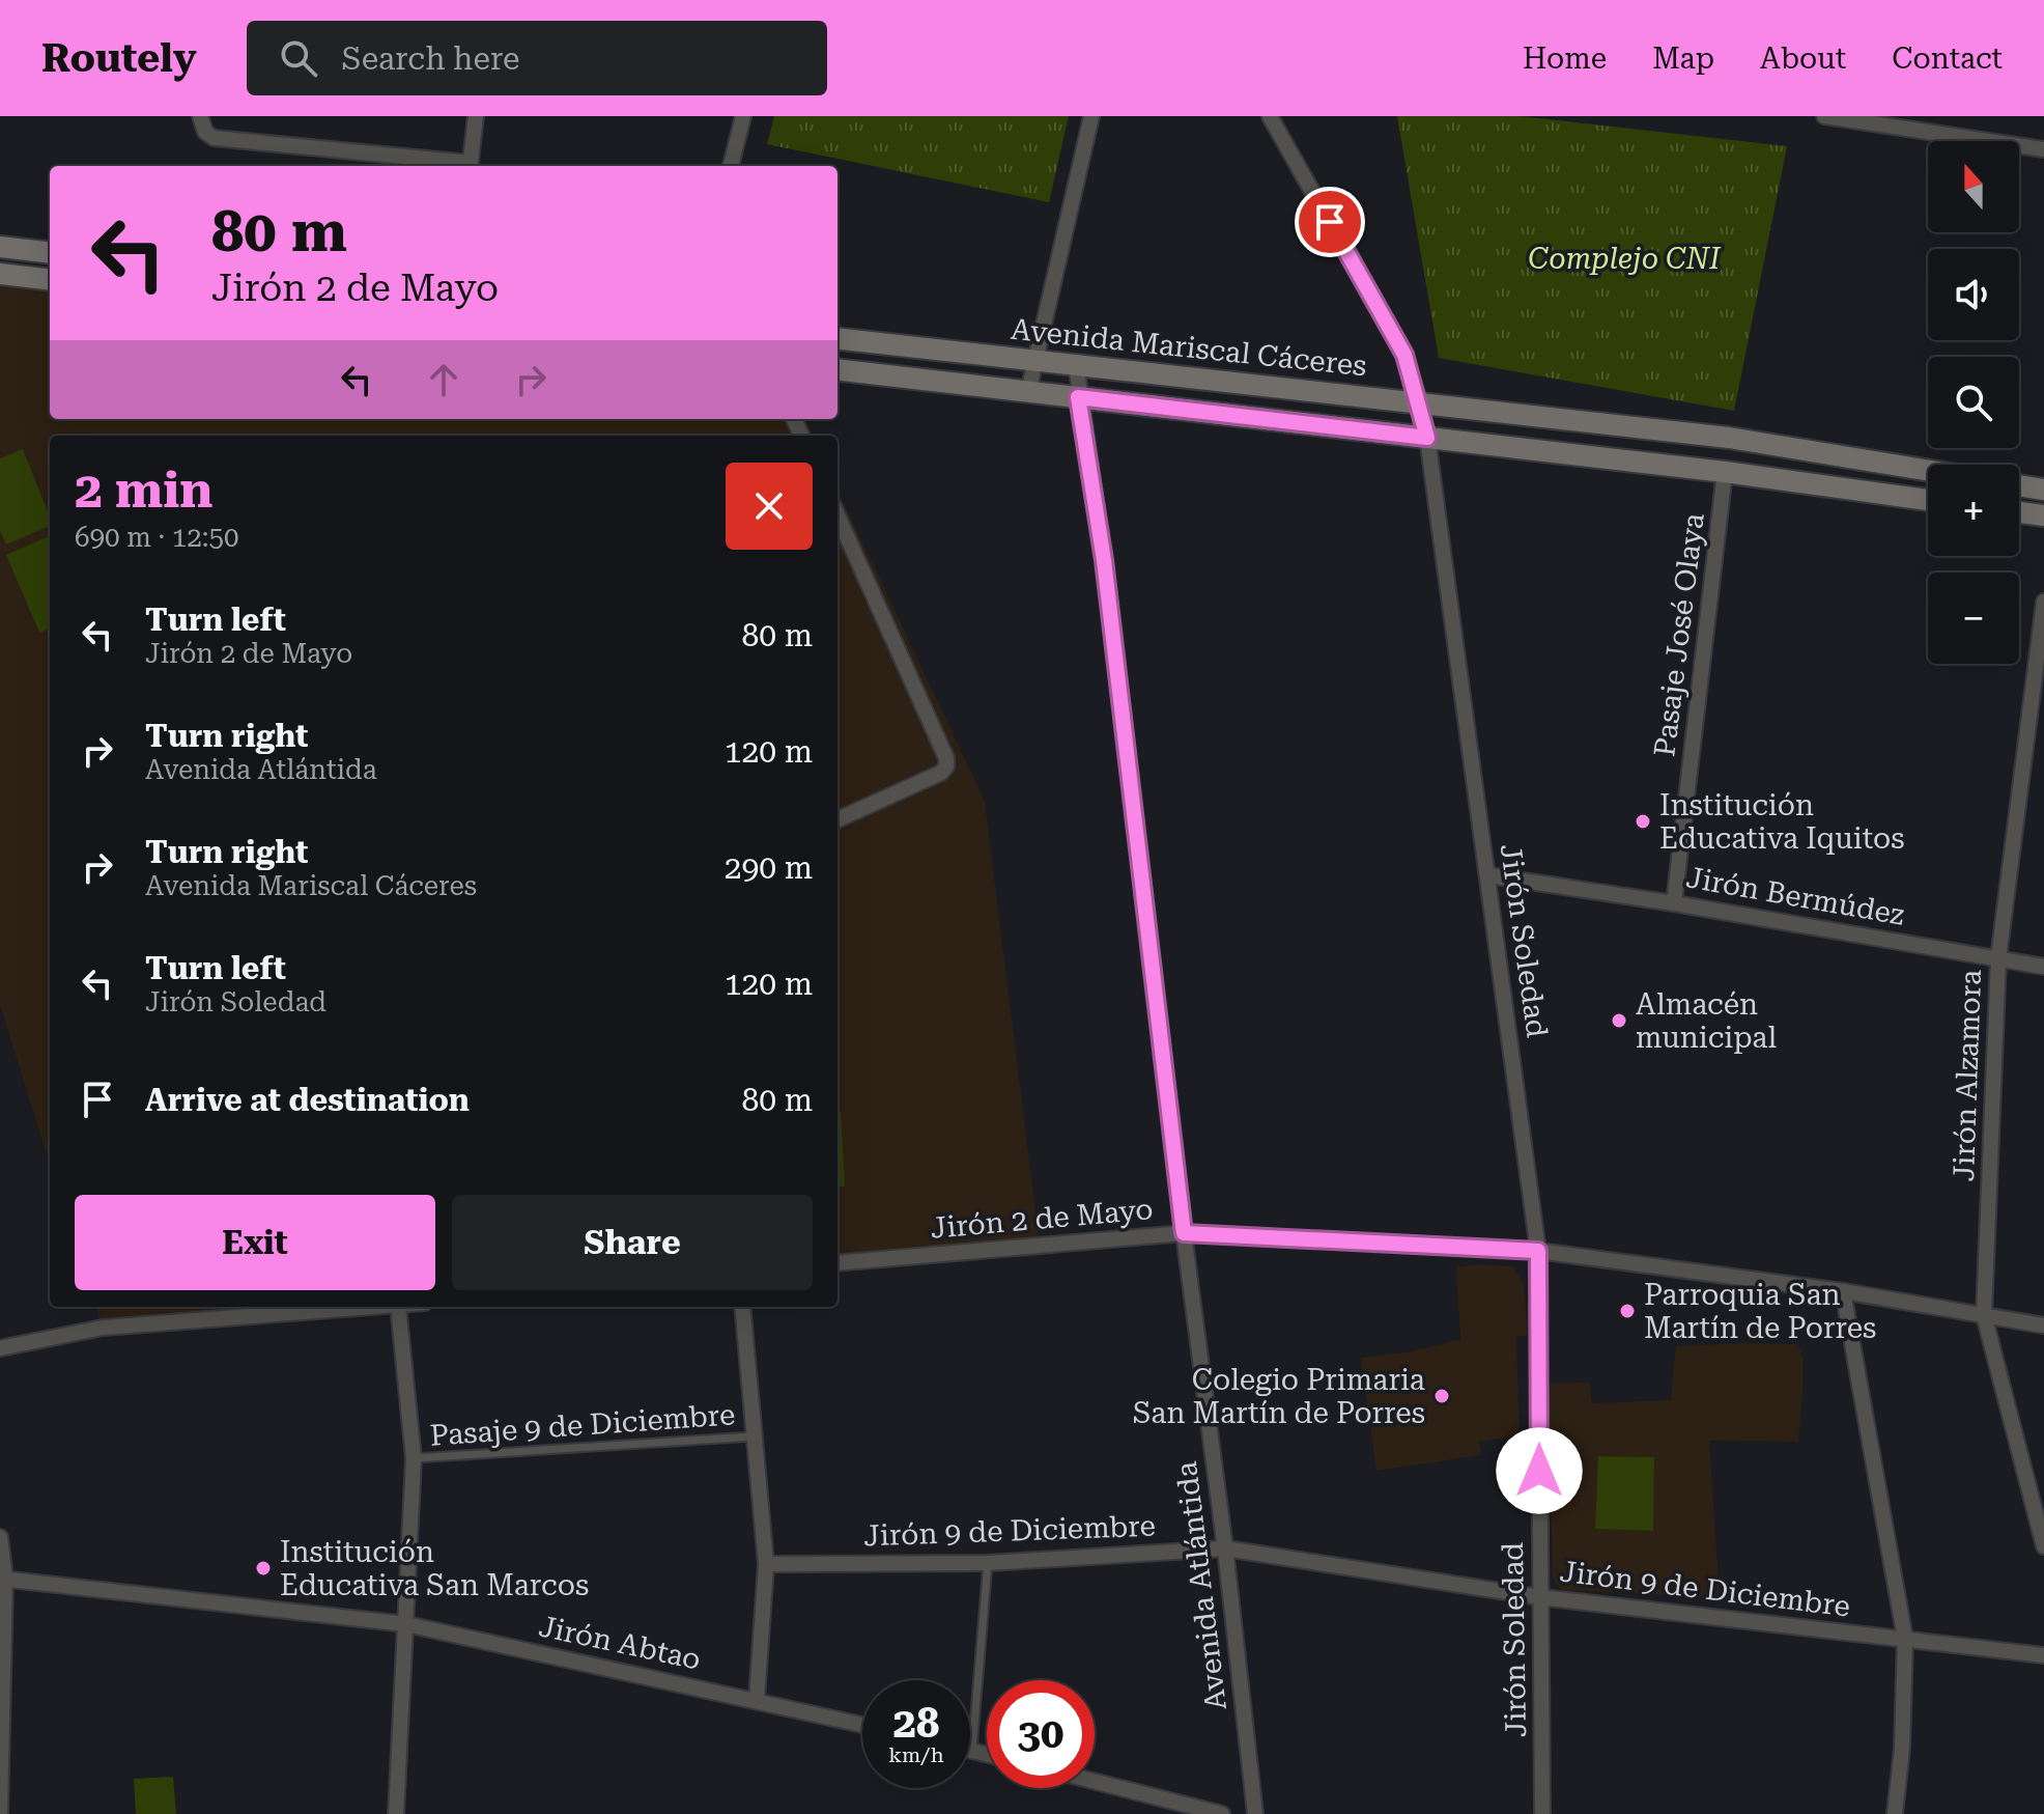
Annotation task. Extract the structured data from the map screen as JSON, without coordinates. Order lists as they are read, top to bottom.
{
  "streets": {
    "main road": ["Avenida Mariscal Cáceres"],
    "street": [
      "Pasaje José Olaya",
      "Jirón Bermúdez",
      "Jirón Soledad",
      "Jirón Alzamora",
      "Jirón 2 de Mayo",
      "Jirón 9 de Diciembre",
      "Avenida Atlántida",
      "Jirón Abtao"
    ],
    "lane": ["Pasaje 9 de Diciembre"]
  },
  "crossings": [
    ["Avenida Mariscal Cáceres", "Pasaje José Olaya"],
    ["Avenida Mariscal Cáceres", "Jirón Soledad"],
    ["Avenida Mariscal Cáceres", "Avenida Atlántida"],
    ["Pasaje José Olaya", "Jirón Bermúdez"],
    ["Jirón Bermúdez", "Jirón Soledad"],
    ["Jirón Bermúdez", "Jirón Alzamora"],
    ["Jirón Soledad", "Jirón 2 de Mayo"],
    ["Jirón Soledad", "Jirón 9 de Diciembre"],
    ["Jirón Alzamora", "Jirón 2 de Mayo"],
    ["Jirón 2 de Mayo", "Avenida Atlántida"],
    ["Jirón 9 de Diciembre", "Avenida Atlántida"]
  ],
  "parks": ["Complejo CNI"],
  "places": [
    "Institución Educativa Iquitos",
    "Almacén municipal",
    "Parroquia San Martín de Porres",
    "Colegio Primaria San Martín de Porres",
    "Institución Educativa San Marcos"
  ],
  "north": "top",
  "page": {
    "header": "Routely",
    "search": "Search here",
    "nav": [
      "Home",
      "Map",
      "About",
      "Contact"
    ],
    "map_buttons": ["+", "−"],
    "turn": ["80 m", "Jirón 2 de Mayo"],
    "heading": ["2 min", "690 m · 12:50"],
    "list": [
      {
        "name": "Turn left",
        "note": "Jirón 2 de Mayo",
        "value": "80 m"
      },
      {
        "name": "Turn right",
        "note": "Avenida Atlántida",
        "value": "120 m"
      },
      {
        "name": "Turn right",
        "note": "Avenida Mariscal Cáceres",
        "value": "290 m"
      },
      {
        "name": "Turn left",
        "note": "Jirón Soledad",
        "value": "120 m"
      },
      {
        "name": "Arrive at destination",
        "value": "80 m"
      }
    ],
    "buttons": ["Exit", "Share"],
    "speed": "28 km/h",
    "limit": "30"
  }
}
